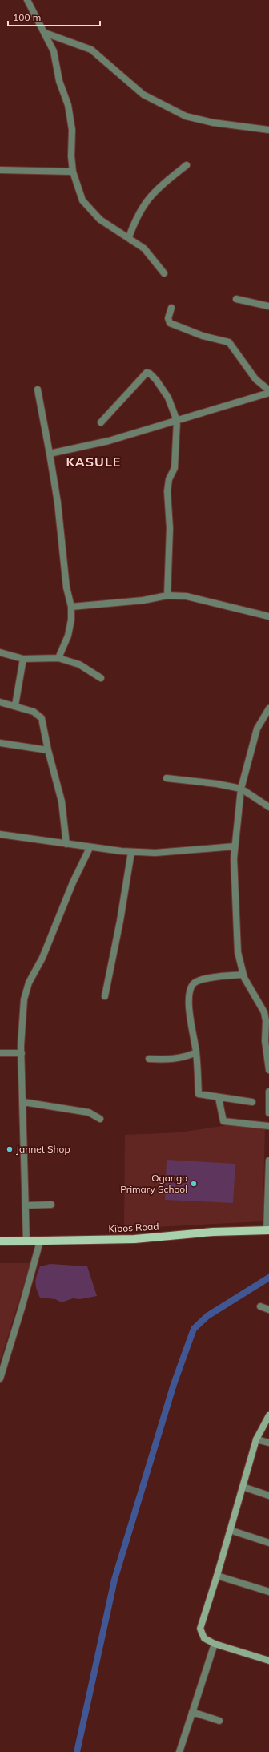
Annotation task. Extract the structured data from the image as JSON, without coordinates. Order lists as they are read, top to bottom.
{
  "streets": {
    "main road": ["Kibos Road"]
  },
  "districts": ["KASULE"],
  "places": ["Jannet Shop", "Ogango Primary School"],
  "scale_bar": "100 m"
}
